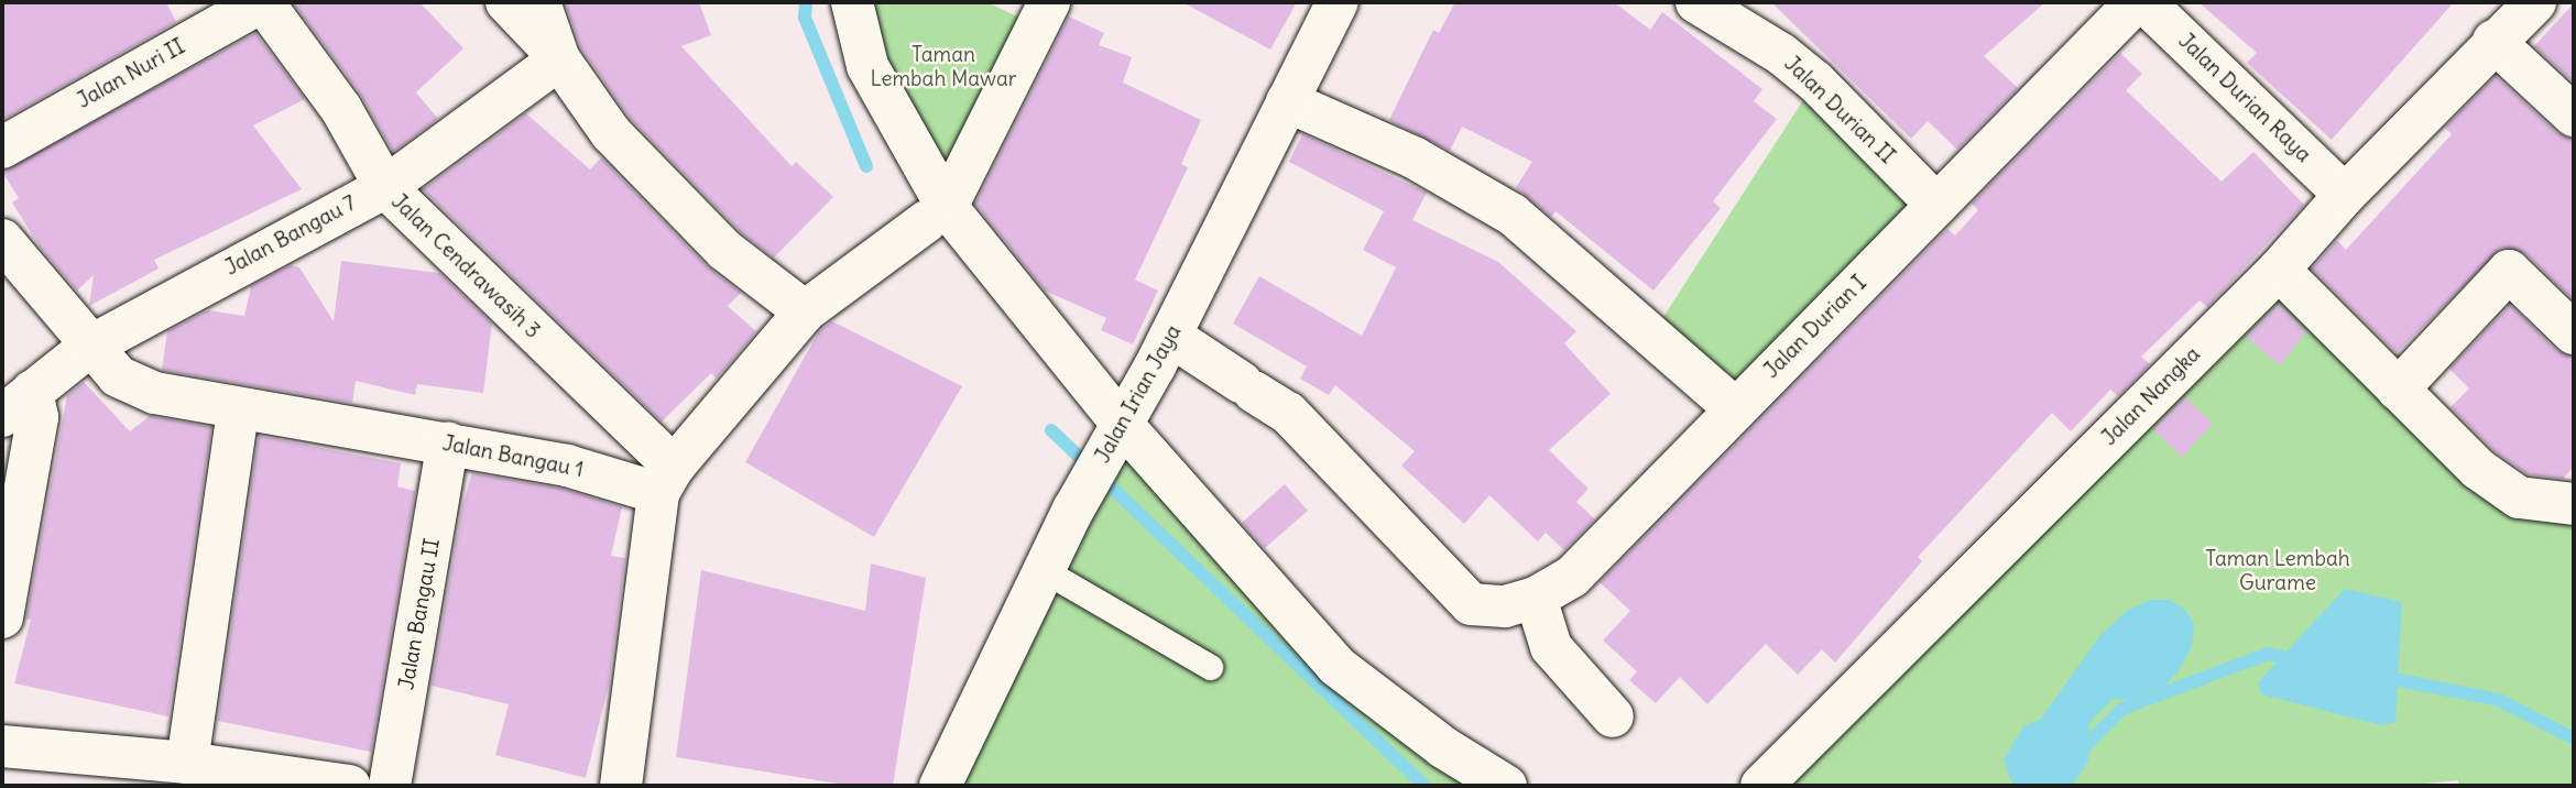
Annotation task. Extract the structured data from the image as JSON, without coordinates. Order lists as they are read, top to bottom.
{
  "streets": {
    "street": [
      "Jalan Nuri II",
      "Jalan Durian Raya",
      "Jalan Durian II",
      "Jalan Bangau 7",
      "Jalan Cendrawasih 3",
      "Jalan Durian I",
      "Jalan Irian Jaya",
      "Jalan Nangka",
      "Jalan Bangau 1",
      "Jalan Bangau II"
    ]
  },
  "crossings": [
    ["Jalan Nuri II", "Jalan Cendrawasih 3"],
    ["Jalan Durian Raya", "Jalan Nangka"],
    ["Jalan Durian II", "Jalan Durian I"],
    ["Jalan Bangau 7", "Jalan Cendrawasih 3"],
    ["Jalan Bangau 7", "Jalan Bangau 1"],
    ["Jalan Cendrawasih 3", "Jalan Bangau 1"],
    ["Jalan Durian I", "Jalan Irian Jaya"],
    ["Jalan Bangau 1", "Jalan Bangau II"]
  ],
  "parks": ["Taman Lembah Mawar", "Taman Lembah Gurame"]
}
